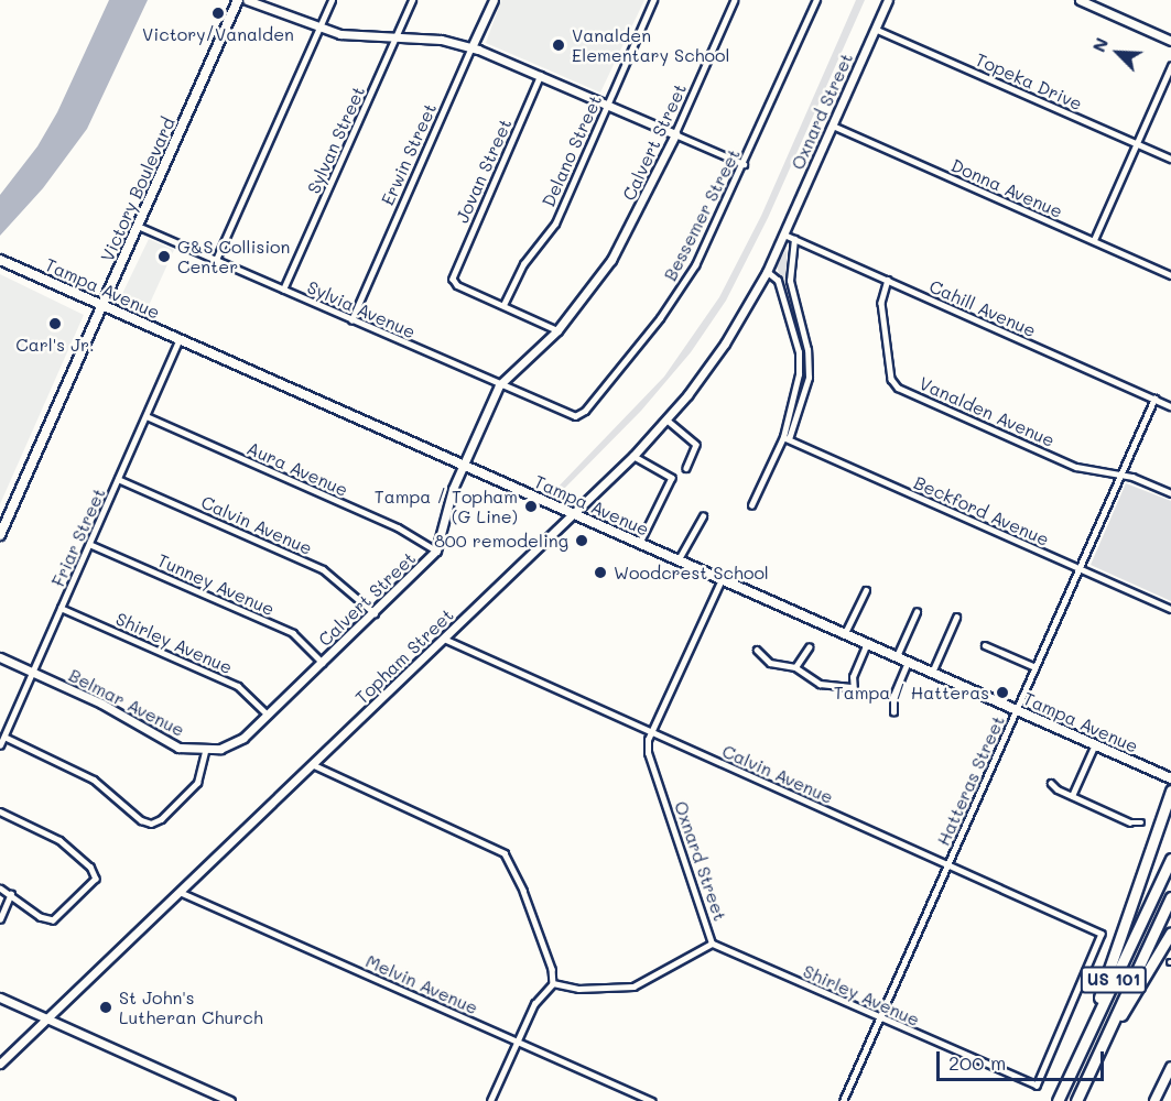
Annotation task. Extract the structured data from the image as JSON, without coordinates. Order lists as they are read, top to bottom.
{
  "streets": {
    "highway": ["US 101"],
    "main road": [
      "Oxnard Street",
      "Calvert Street",
      "Erwin Street",
      "Victory Boulevard",
      "Tampa Avenue",
      "Topham Street",
      "Belmar Avenue"
    ],
    "street": [
      "Topeka Drive",
      "Sylvan Street",
      "Delano Street",
      "Jovan Street",
      "Donna Avenue",
      "Bessemer Street",
      "Cahill Avenue",
      "Sylvia Avenue",
      "Vanalden Avenue",
      "Aura Avenue",
      "Beckford Avenue",
      "Calvin Avenue",
      "Friar Street",
      "Tunney Avenue",
      "Shirley Avenue",
      "Hatteras Street",
      "Melvin Avenue"
    ]
  },
  "crossings": [
    ["Topeka Drive", "Oxnard Street"],
    ["Oxnard Street", "Donna Avenue"],
    ["Oxnard Street", "Tampa Avenue"],
    ["Oxnard Street", "Cahill Avenue"],
    ["Oxnard Street", "Calvin Avenue"],
    ["Oxnard Street", "Shirley Avenue"],
    ["Oxnard Street", "Topham Street"],
    ["Sylvan Street", "Sylvia Avenue"],
    ["Calvert Street", "Tampa Avenue"],
    ["Calvert Street", "Sylvia Avenue"],
    ["Calvert Street", "Aura Avenue"],
    ["Calvert Street", "Calvin Avenue"],
    ["Calvert Street", "Tunney Avenue"],
    ["Calvert Street", "Shirley Avenue"],
    ["Calvert Street", "Belmar Avenue"],
    ["Delano Street", "Jovan Street"],
    ["Erwin Street", "Sylvia Avenue"],
    ["Victory Boulevard", "Tampa Avenue"],
    ["Victory Boulevard", "Sylvia Avenue"],
    ["Bessemer Street", "Sylvia Avenue"],
    ["Tampa Avenue", "Friar Street"],
    ["Tampa Avenue", "Topham Street"],
    ["Tampa Avenue", "Hatteras Street"],
    ["Cahill Avenue", "Vanalden Avenue"],
    ["Cahill Avenue", "Topham Street"],
    ["Cahill Avenue", "Hatteras Street"],
    ["Vanalden Avenue", "Hatteras Street"],
    ["Aura Avenue", "Friar Street"],
    ["Beckford Avenue", "Hatteras Street"],
    ["Calvin Avenue", "Friar Street"],
    ["Calvin Avenue", "Shirley Avenue"],
    ["Calvin Avenue", "Topham Street"],
    ["Calvin Avenue", "Hatteras Street"],
    ["Friar Street", "Tunney Avenue"],
    ["Friar Street", "Shirley Avenue"],
    ["Friar Street", "Belmar Avenue"],
    ["Shirley Avenue", "Hatteras Street"],
    ["Topham Street", "Melvin Avenue"]
  ],
  "places": [
    "Victory/Vanalden",
    "Vanalden Elementary School",
    "G&S Collision Center",
    "Carl's Jr.",
    "Tampa / Topham (G Line)",
    "800 remodeling",
    "Woodcrest School",
    "Tampa / Hatteras",
    "St John's Lutheran Church"
  ],
  "scale_bar": "200 m",
  "north": "top left"
}
